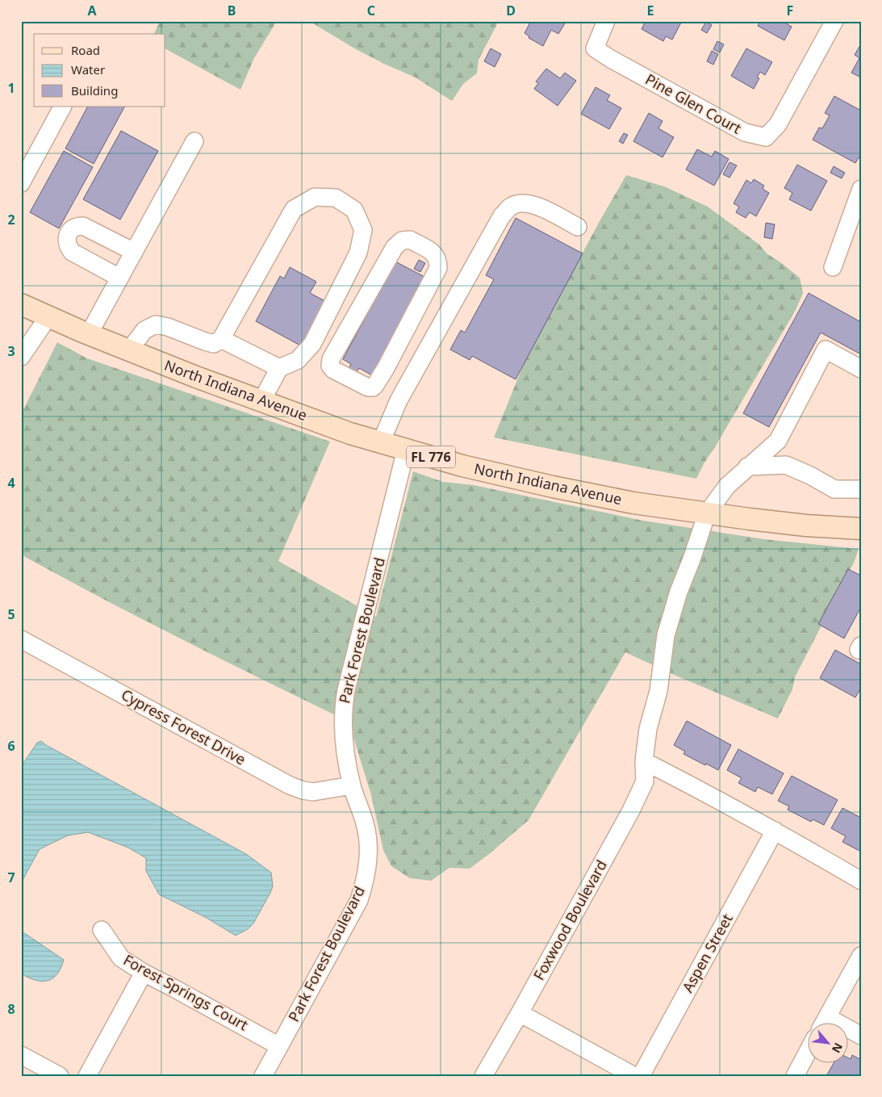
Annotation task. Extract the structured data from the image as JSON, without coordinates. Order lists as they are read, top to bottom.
{
  "streets": {
    "main road": ["North Indiana Avenue", "FL 776"],
    "street": [
      "Pine Glen Court",
      "Park Forest Boulevard",
      "Cypress Forest Drive",
      "Foxwood Boulevard",
      "Aspen Street",
      "Forest Springs Court"
    ]
  },
  "crossings": [
    ["North Indiana Avenue", "Park Forest Boulevard"],
    ["North Indiana Avenue", "Foxwood Boulevard"],
    ["Park Forest Boulevard", "Cypress Forest Drive"],
    ["Park Forest Boulevard", "Forest Springs Court"]
  ],
  "legend": ["Road", "Water", "Building"],
  "north": "bottom right",
  "grid": {
    "columns": [
      "A",
      "B",
      "C",
      "D",
      "E",
      "F"
    ],
    "rows": [
      "1",
      "2",
      "3",
      "4",
      "5",
      "6",
      "7",
      "8"
    ]
  }
}
